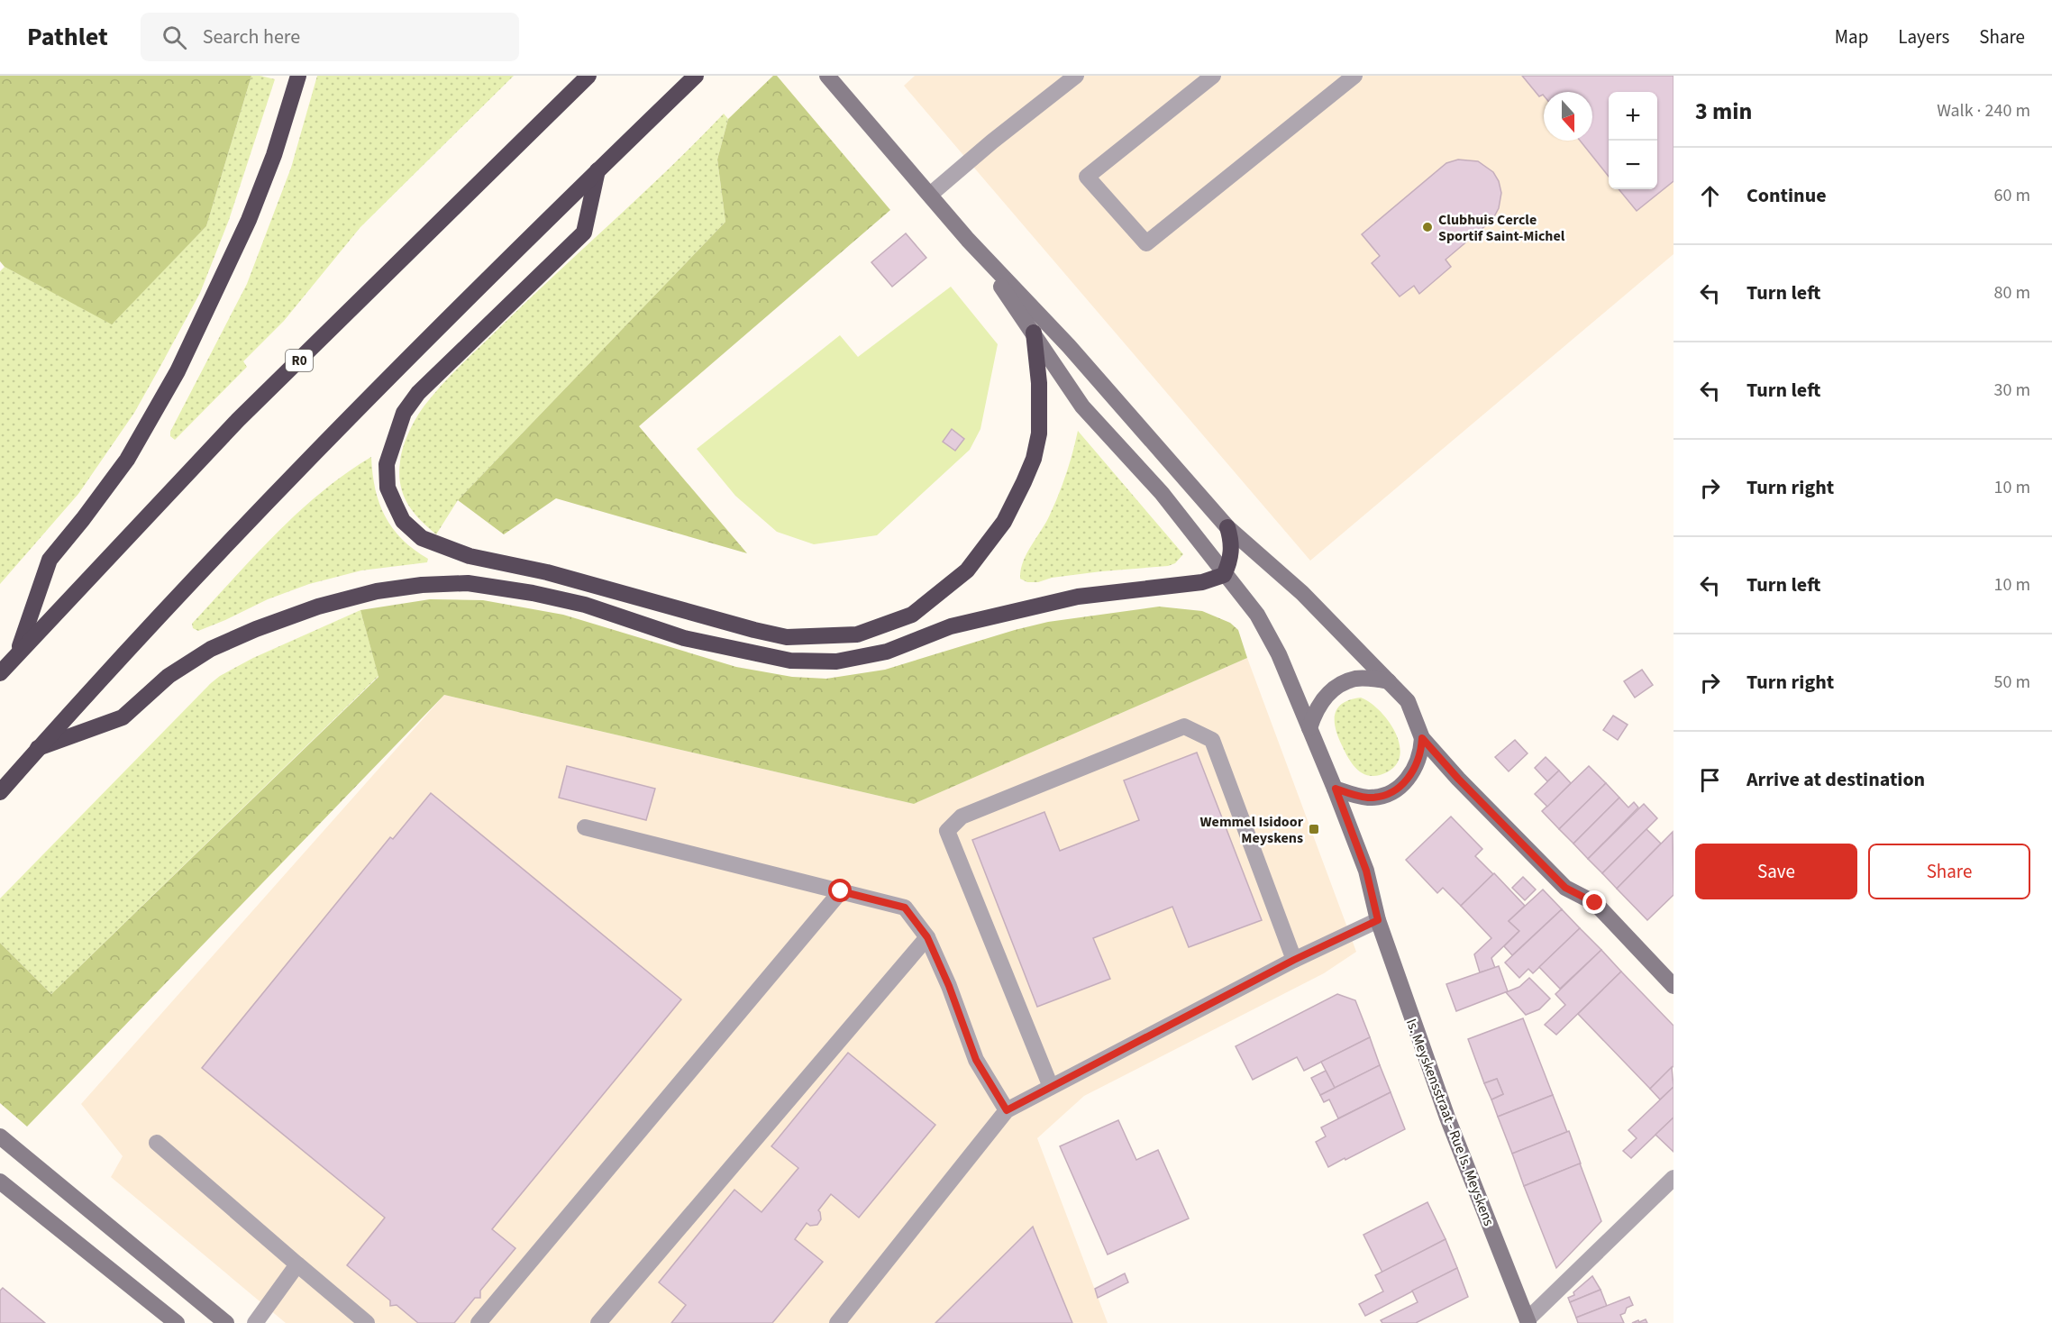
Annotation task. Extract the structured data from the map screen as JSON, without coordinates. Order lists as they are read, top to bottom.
{
  "streets": {
    "highway": ["R0"],
    "main road": ["Is. Meyskensstraat - Rue Is. Meyskens"]
  },
  "places": {
    "other": ["Clubhuis Cercle Sportif Saint-Michel"],
    "transit": ["Wemmel Isidoor Meyskens"]
  },
  "north": "bottom",
  "page": {
    "header": "Pathlet",
    "search": "Search here",
    "nav": ["Map", "Layers", "Share"],
    "heading": ["3 min", "Walk · 240 m"],
    "map_buttons": ["+", "−"],
    "list": [
      ["Continue", "60 m"],
      ["Turn left", "80 m"],
      ["Turn left", "30 m"],
      ["Turn right", "10 m"],
      ["Turn left", "10 m"],
      ["Turn right", "50 m"],
      "Arrive at destination"
    ],
    "buttons": ["Save", "Share"]
  }
}
